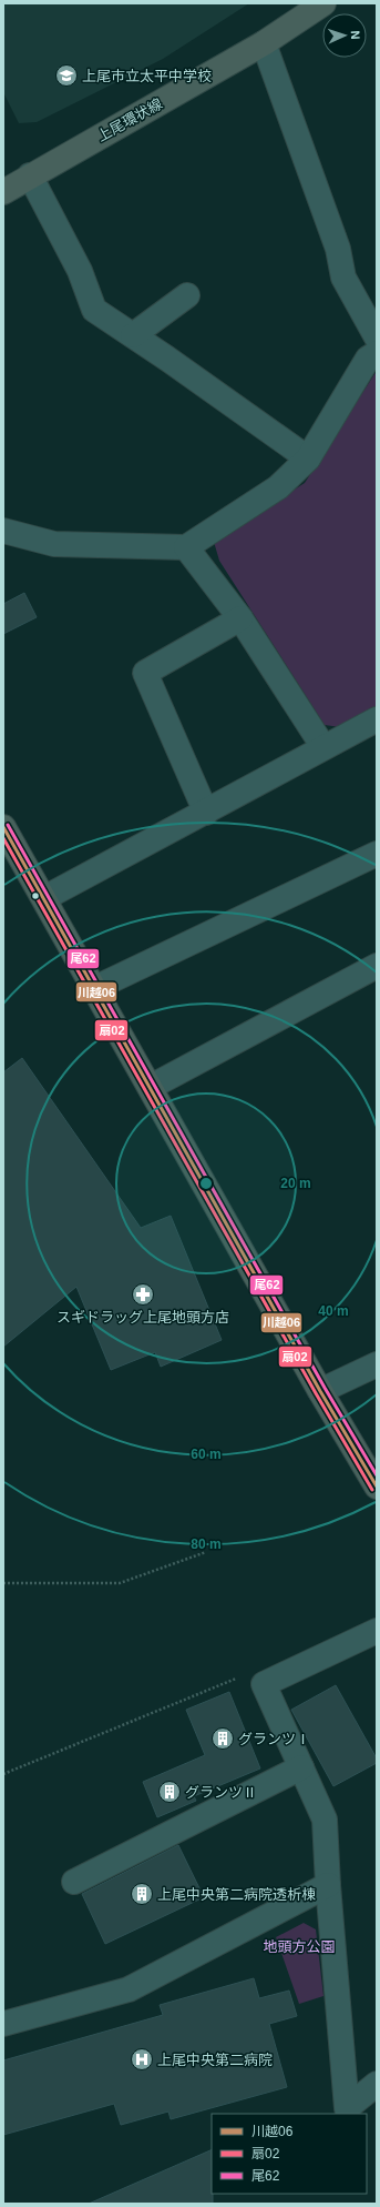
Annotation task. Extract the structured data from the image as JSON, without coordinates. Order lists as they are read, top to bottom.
{
  "streets": {
    "main road": ["上尾環状線"]
  },
  "parks": ["地頭方公園"],
  "places": {
    "school or university": ["上尾市立太平中学校"],
    "pharmacy": ["スギドラッグ上尾地頭方店"],
    "building": ["グランツⅠ", "グランツⅡ", "上尾中央第二病院透析棟"],
    "hospital": ["上尾中央第二病院"]
  },
  "lines": ["transit line 尾62", "transit line 川越06", "transit line 扇02"],
  "legend": ["川越06", "扇02", "尾62"],
  "north": "right",
  "rings": [
    "20 m",
    "40 m",
    "60 m",
    "80 m"
  ]
}
